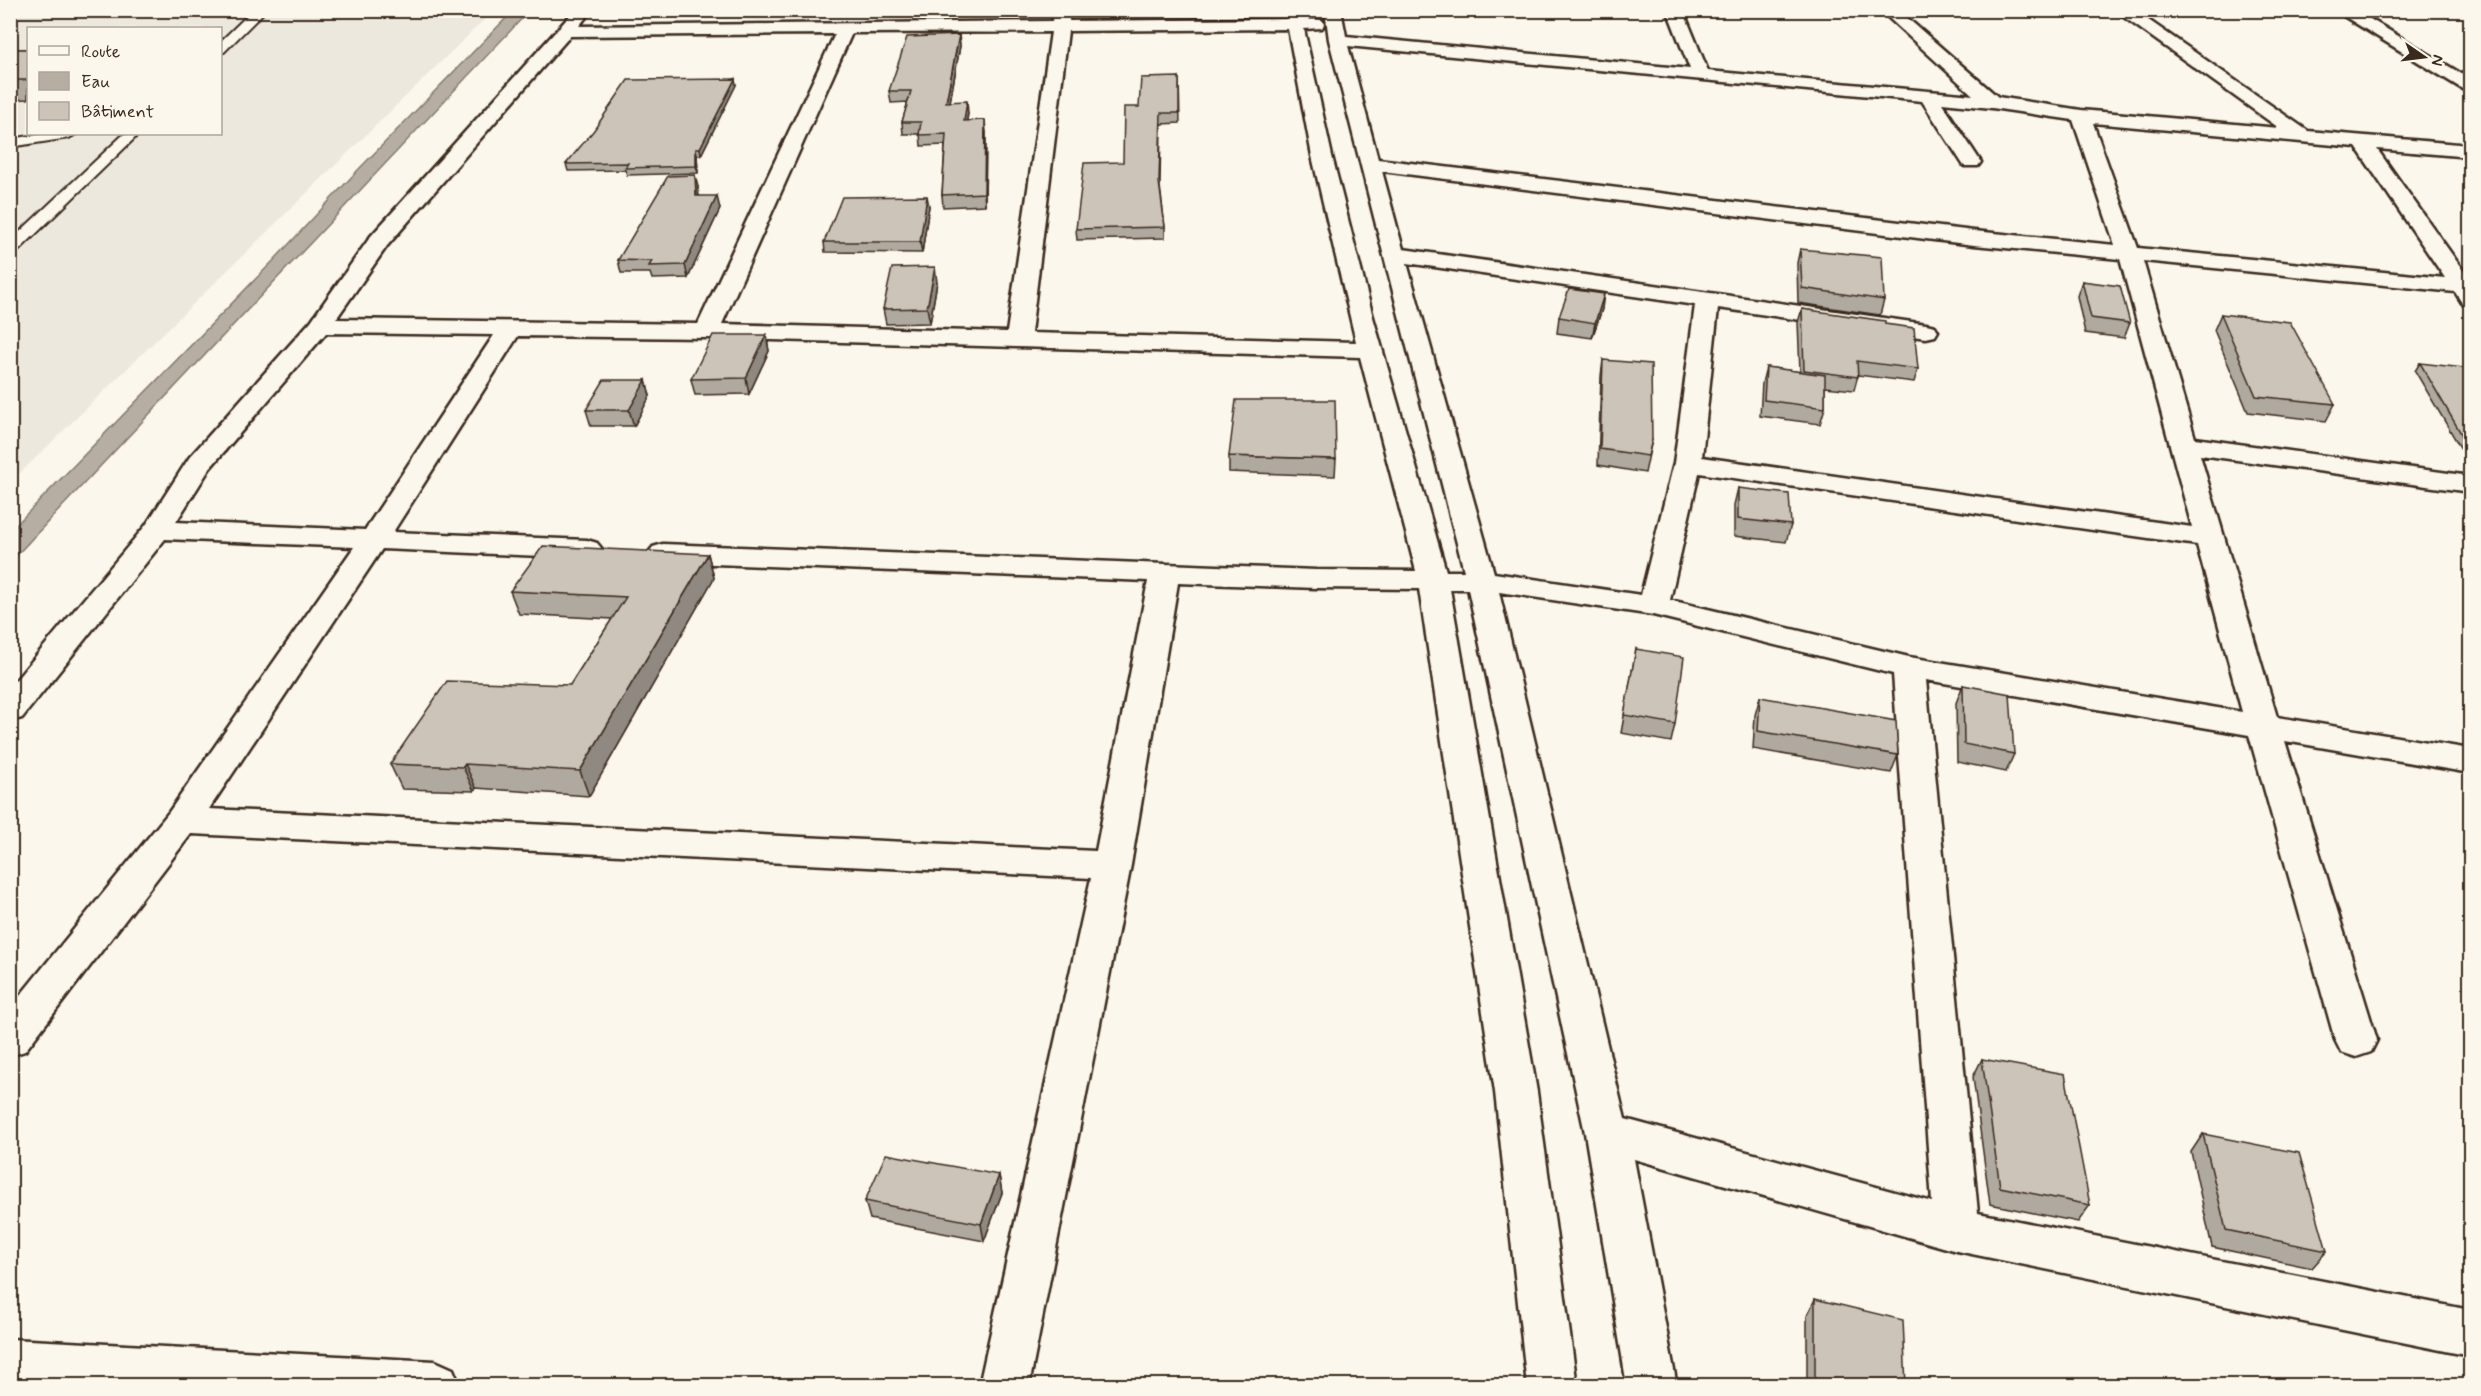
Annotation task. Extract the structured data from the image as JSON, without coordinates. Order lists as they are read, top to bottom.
{
  "legend": ["Route", "Eau", "Bâtiment"],
  "north": "right"
}
